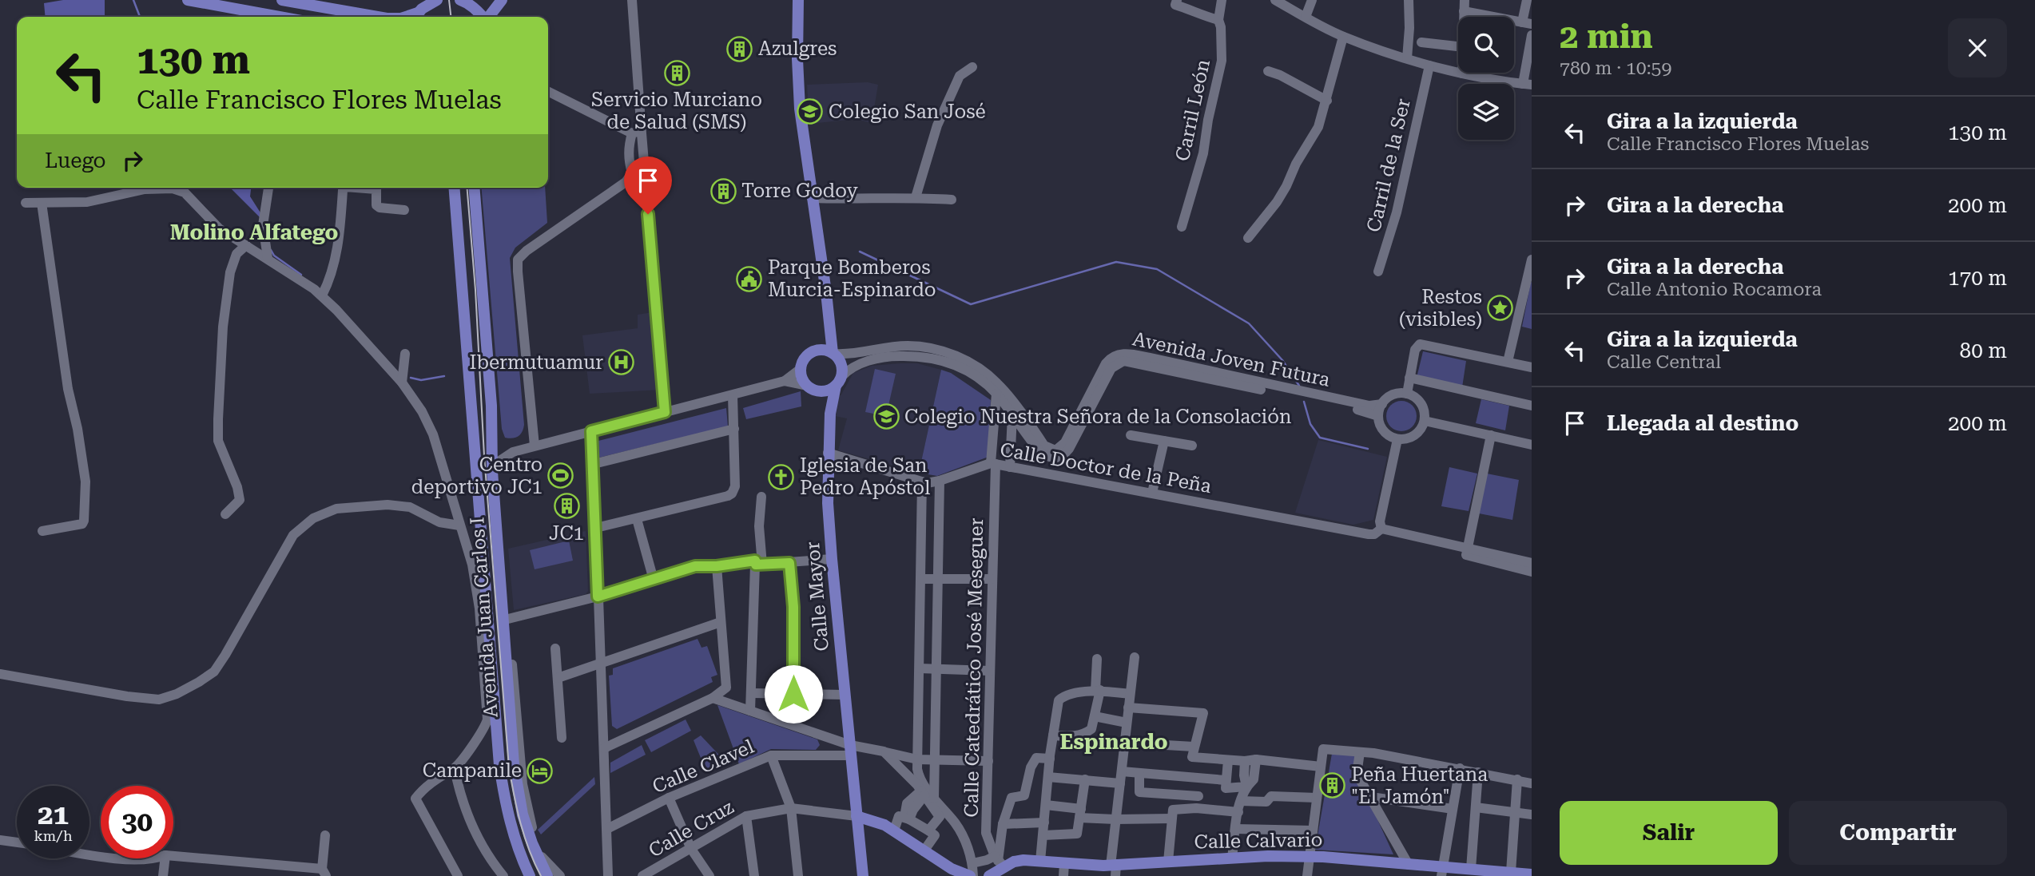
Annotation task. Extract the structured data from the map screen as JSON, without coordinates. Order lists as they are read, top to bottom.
{
  "streets": {
    "main road": ["Calle Mayor", "Avenida Juan Carlos I", "Calle Calvario"],
    "street": [
      "Carril León",
      "Carril de la Ser",
      "Avenida Joven Futura",
      "Calle Doctor de la Peña",
      "Calle Catedrático José Meseguer",
      "Calle Clavel",
      "Calle Cruz"
    ]
  },
  "crossings": [
    ["Avenida Joven Futura", "Calle Doctor de la Peña"],
    ["Avenida Joven Futura", "Calle Mayor"],
    ["Avenida Joven Futura", "Calle Catedrático José Meseguer"],
    ["Calle Doctor de la Peña", "Calle Mayor"],
    ["Calle Doctor de la Peña", "Calle Catedrático José Meseguer"],
    ["Calle Mayor", "Calle Catedrático José Meseguer"],
    ["Calle Mayor", "Calle Clavel"],
    ["Calle Mayor", "Calle Cruz"],
    ["Calle Catedrático José Meseguer", "Calle Calvario"]
  ],
  "districts": ["Molino Alfatego", "Espinardo"],
  "places": {
    "building": [
      "Azulgres",
      "Servicio Murciano de Salud (SMS)",
      "Torre Godoy",
      "JC1",
      "Peña Huertana \"El Jamón\""
    ],
    "school or university": ["Colegio San José", "Colegio Nuestra Señora de la Consolación"],
    "public building": ["Parque Bomberos Murcia-Espinardo"],
    "place": ["Restos (visibles)"],
    "hospital": ["Ibermutuamur"],
    "sports": ["Centro deportivo JC1"],
    "church": ["Iglesia de San Pedro Apóstol"],
    "hotel": ["Campanile"]
  },
  "page": {
    "heading": ["2 min", "780 m · 10:59"],
    "turn": ["130 m", "Calle Francisco Flores Muelas"],
    "list": [
      {
        "name": "Gira a la izquierda",
        "note": "Calle Francisco Flores Muelas",
        "value": "130 m"
      },
      {
        "name": "Gira a la derecha",
        "value": "200 m"
      },
      {
        "name": "Gira a la derecha",
        "note": "Calle Antonio Rocamora",
        "value": "170 m"
      },
      {
        "name": "Gira a la izquierda",
        "note": "Calle Central",
        "value": "80 m"
      },
      {
        "name": "Llegada al destino",
        "value": "200 m"
      }
    ],
    "then": "Luego",
    "speed": "21 km/h",
    "limit": "30",
    "buttons": ["Salir", "Compartir"]
  }
}
